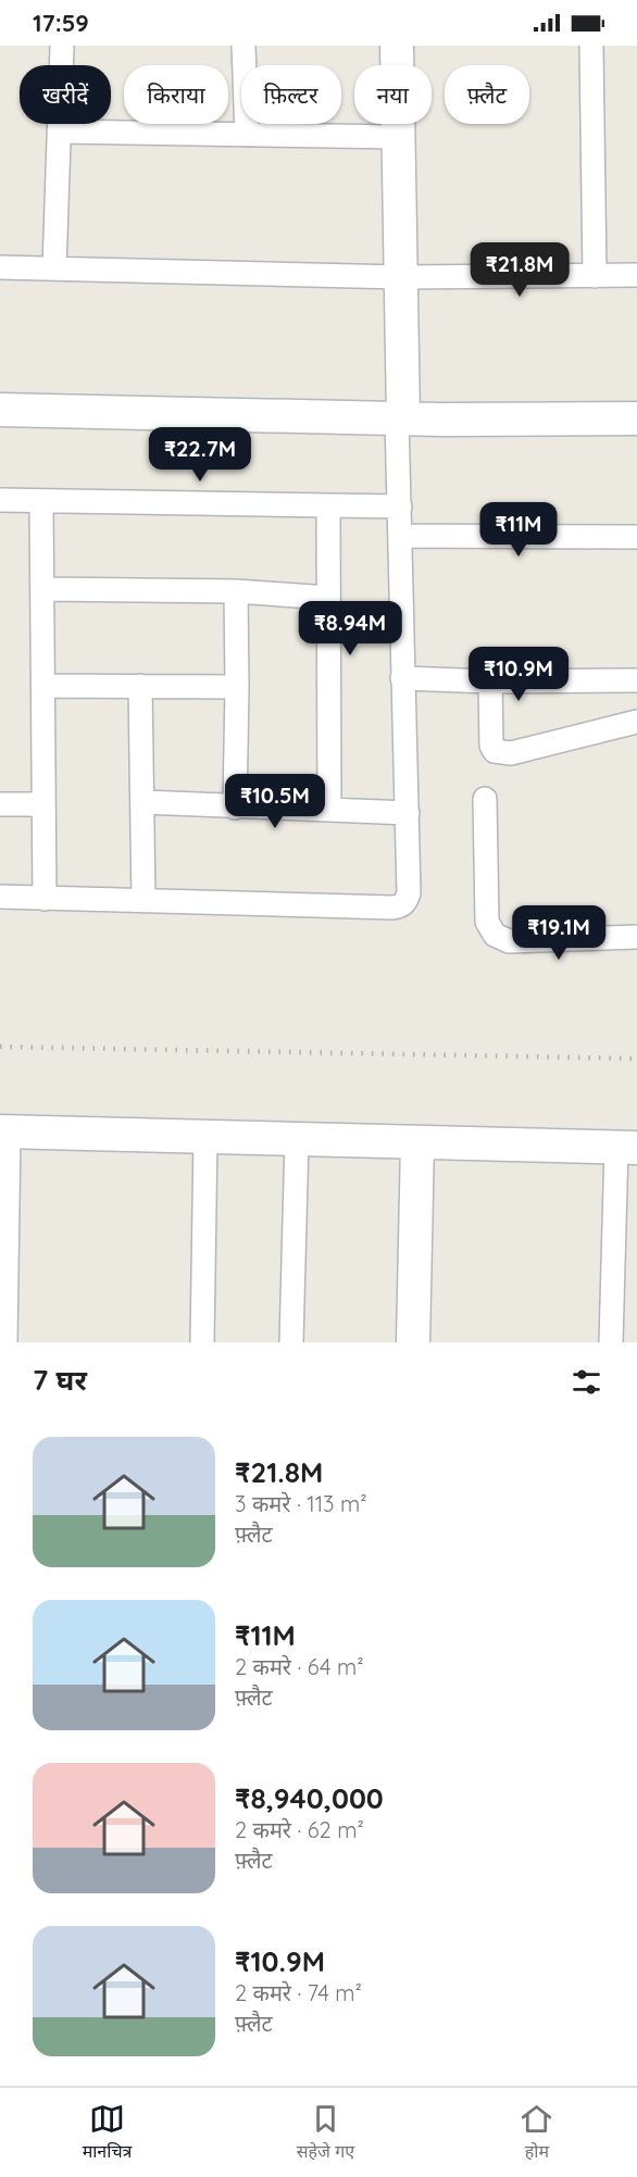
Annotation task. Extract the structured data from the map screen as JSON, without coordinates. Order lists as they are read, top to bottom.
{
  "page": {
    "status": "17:59",
    "chip": [
      "खरीदें",
      "किराया",
      "फ़िल्टर",
      "नया",
      "फ़्लैट"
    ],
    "price": [
      "₹21.8M",
      "₹22.7M",
      "₹11M",
      "₹8.94M",
      "₹10.9M",
      "₹10.5M",
      "₹19.1M"
    ],
    "heading": "7 घर",
    "list": [
      {
        "name": "₹21.8M",
        "note": "3 कमरे · 113 m² · फ़्लैट"
      },
      {
        "name": "₹11M",
        "note": "2 कमरे · 64 m² · फ़्लैट"
      },
      {
        "name": "₹8,940,000",
        "note": "2 कमरे · 62 m² · फ़्लैट"
      },
      {
        "name": "₹10.9M",
        "note": "2 कमरे · 74 m² · फ़्लैट"
      }
    ],
    "tabs": ["मानचित्र", "सहेजे गए", "होम"]
  }
}
